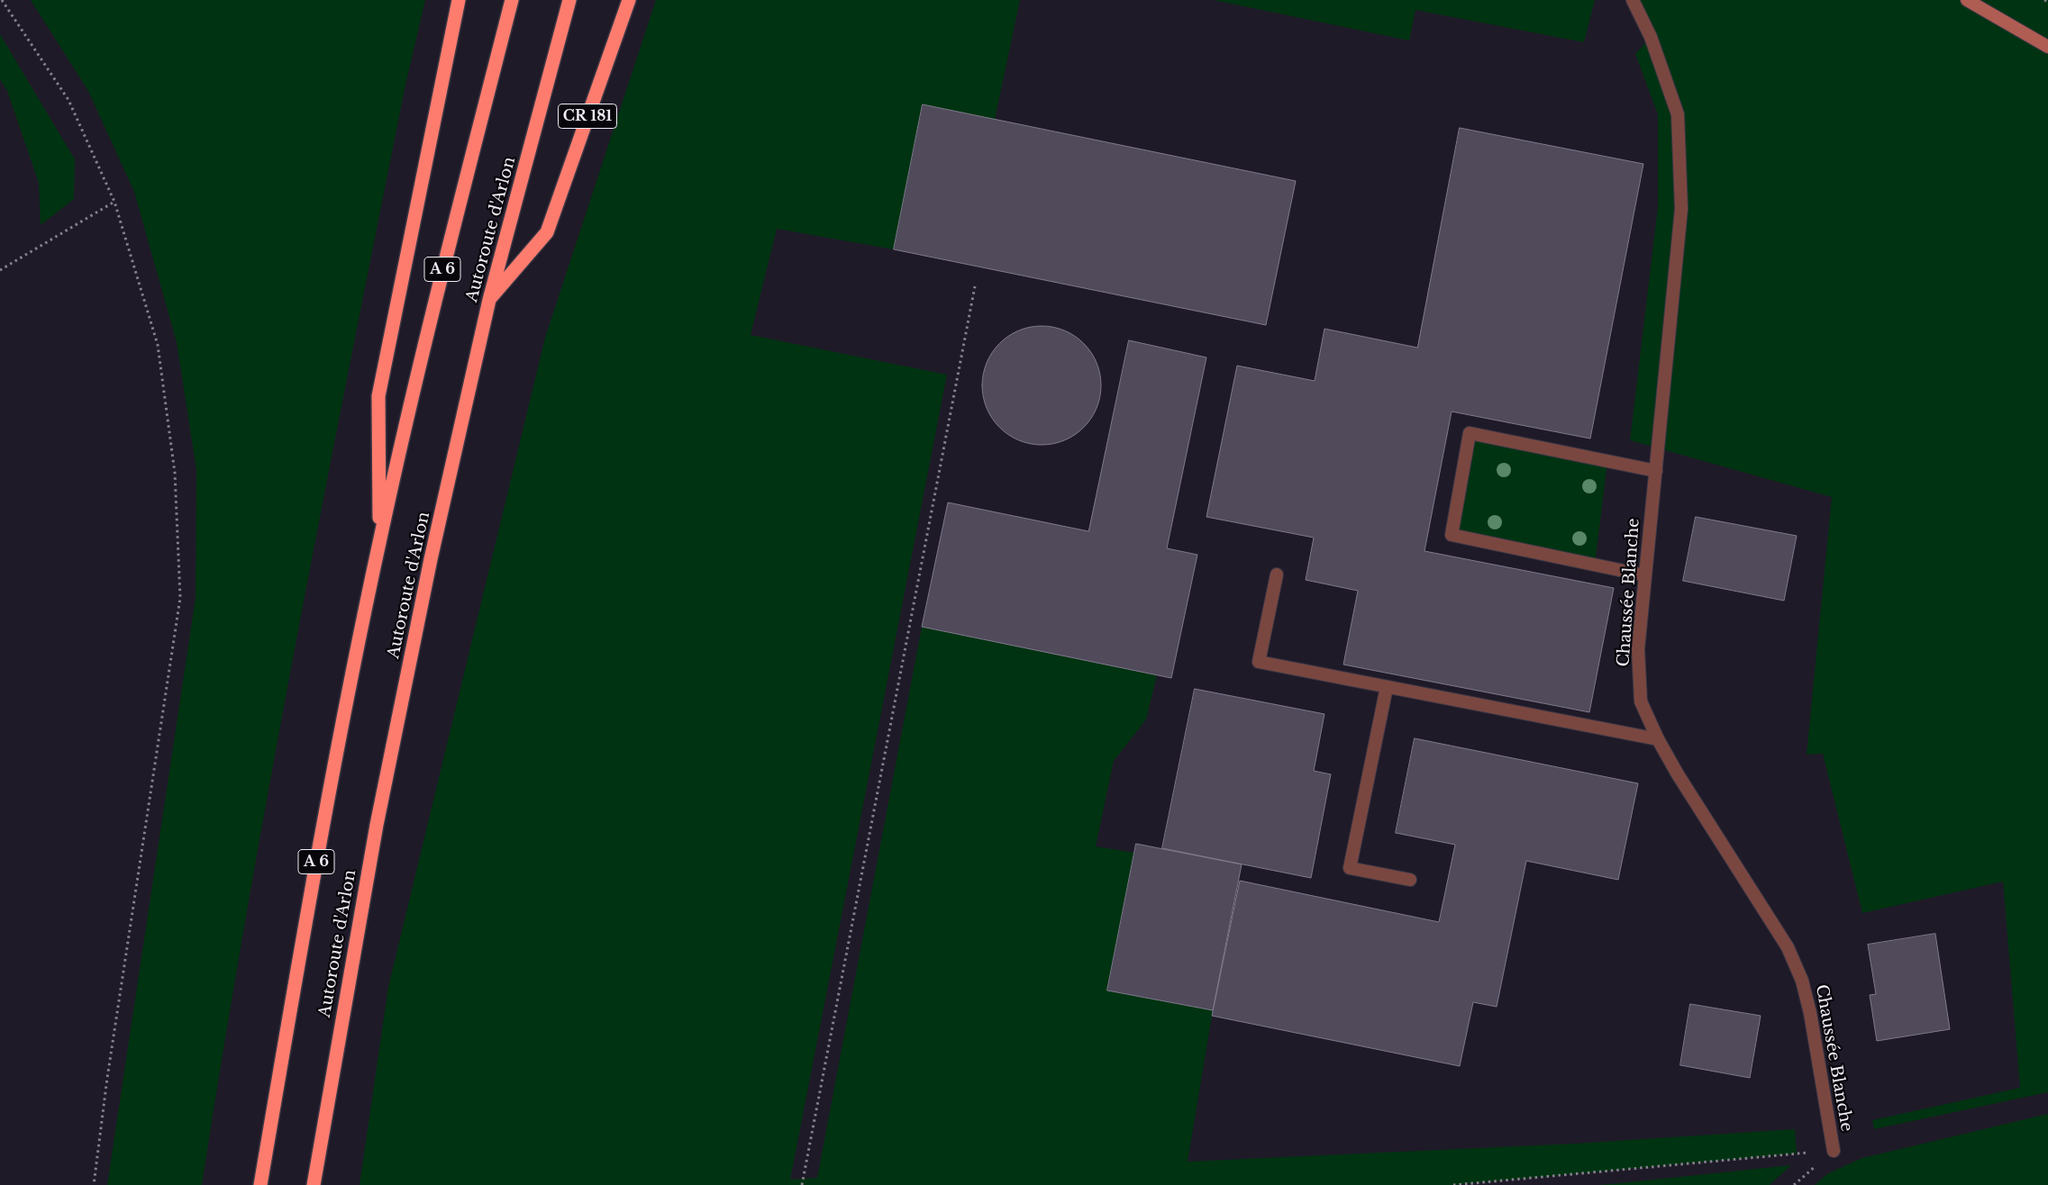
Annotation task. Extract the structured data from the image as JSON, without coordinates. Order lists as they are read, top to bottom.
{
  "streets": {
    "highway": ["CR 181", "Autoroute d'Arlon", "A 6"],
    "street": ["Chaussée Blanche"]
  },
  "crossings": [
    ["CR 181", "Autoroute d'Arlon"]
  ]
}
